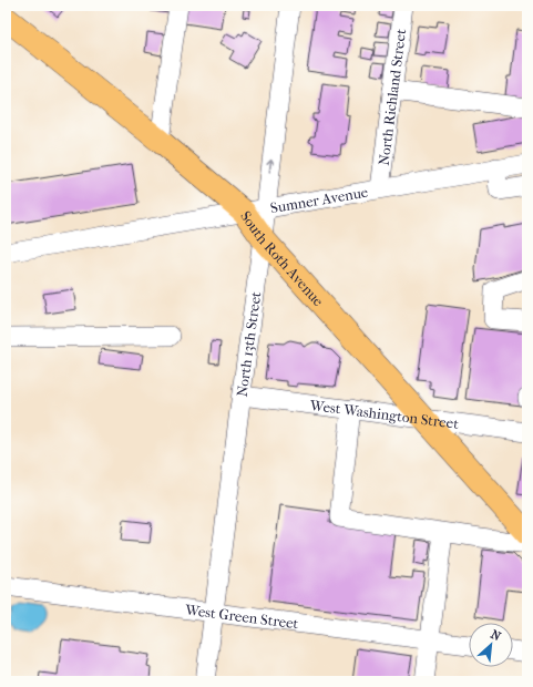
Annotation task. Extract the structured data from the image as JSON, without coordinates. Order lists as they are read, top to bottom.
{
  "streets": {
    "main road": ["South Roth Avenue"],
    "street": [
      "North Richland Street",
      "Sumner Avenue",
      "North 13th Street",
      "West Washington Street",
      "West Green Street"
    ]
  },
  "crossings": [
    ["North Richland Street", "Sumner Avenue"],
    ["Sumner Avenue", "South Roth Avenue"],
    ["South Roth Avenue", "North 13th Street"],
    ["South Roth Avenue", "West Washington Street"],
    ["North 13th Street", "West Washington Street"],
    ["North 13th Street", "West Green Street"]
  ],
  "north": "top right"
}
